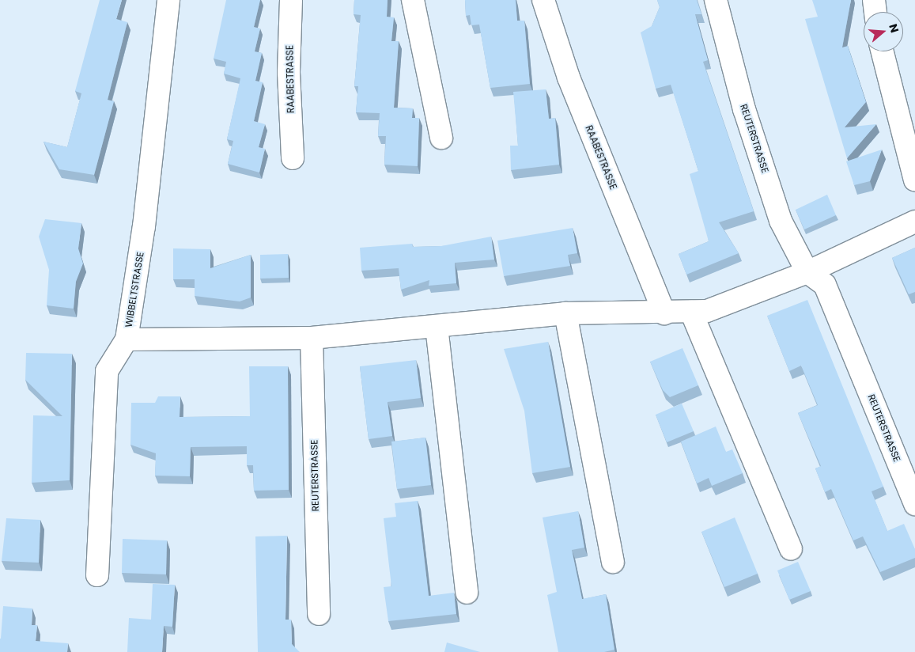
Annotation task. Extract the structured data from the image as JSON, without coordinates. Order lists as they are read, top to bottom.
{
  "streets": {
    "street": ["RAABESTRASSE", "REUTERSTRASSE", "WIBBELTSTRASSE"]
  },
  "north": "right"
}
